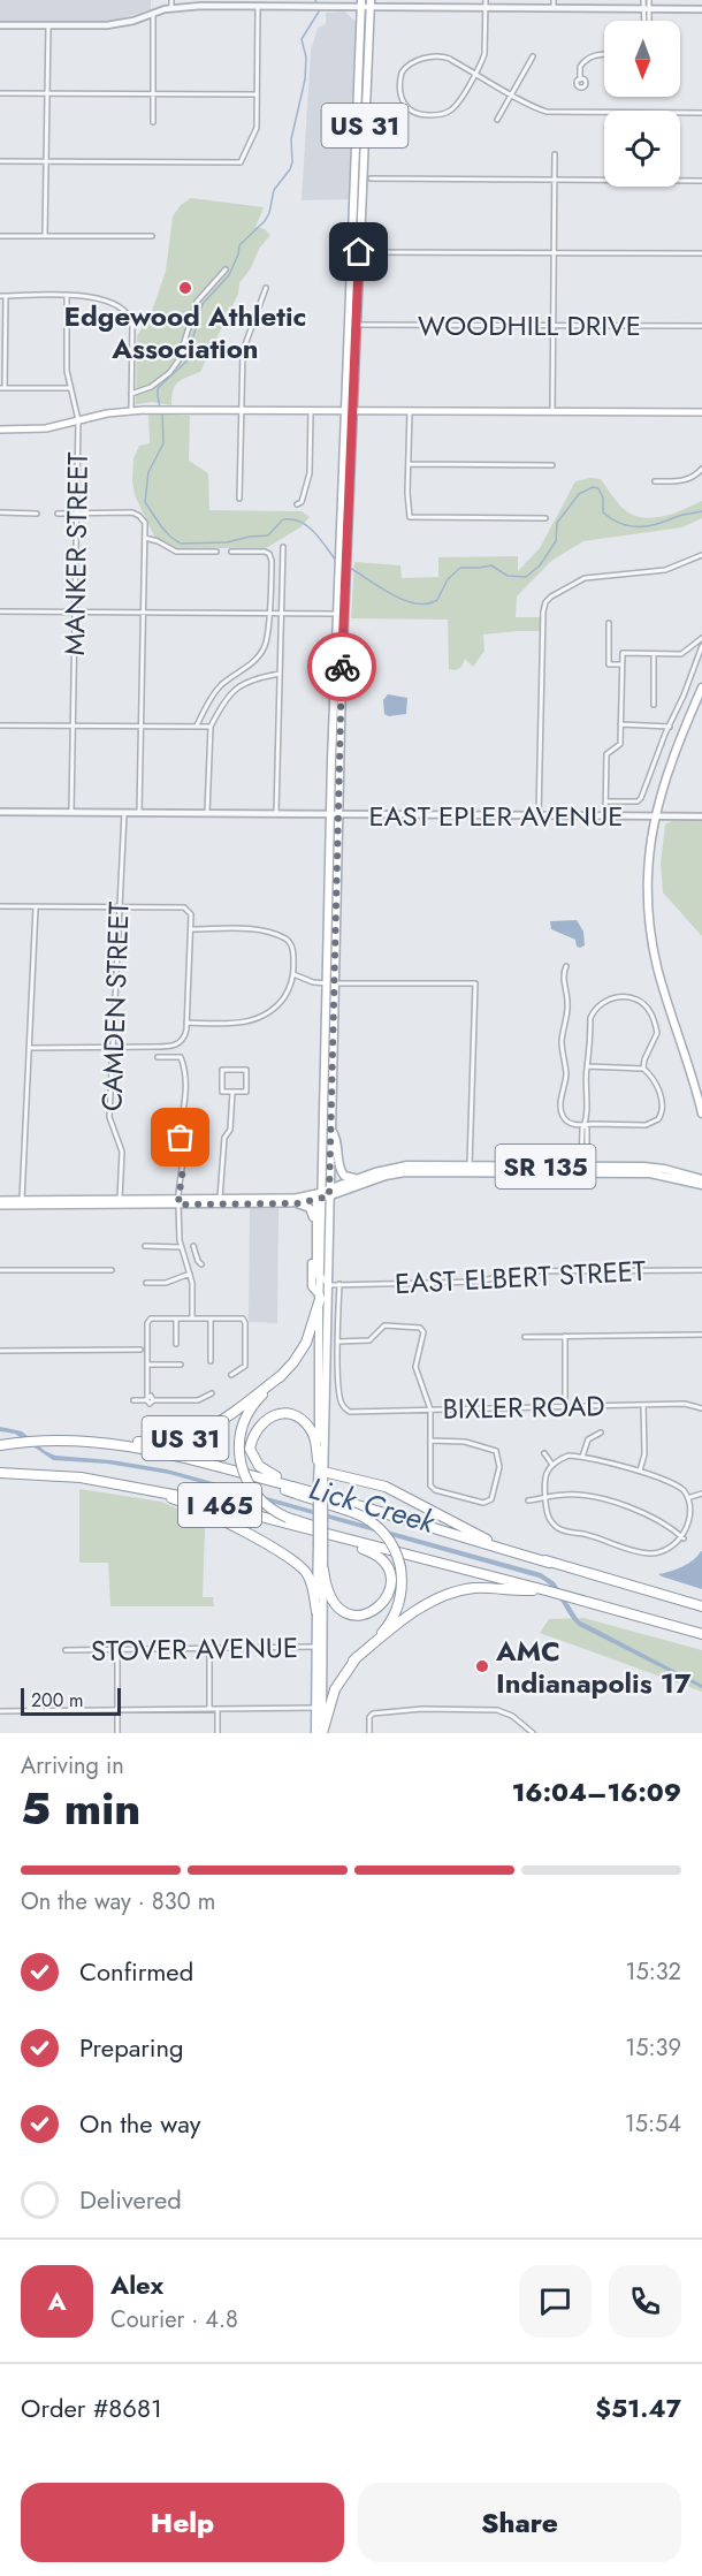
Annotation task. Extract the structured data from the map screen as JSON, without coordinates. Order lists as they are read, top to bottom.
{
  "streets": {
    "highway": ["US 31", "I 465"],
    "main road": ["SR 135"],
    "street": [
      "WOODHILL DRIVE",
      "MANKER STREET",
      "EAST EPLER AVENUE",
      "CAMDEN STREET",
      "EAST ELBERT STREET",
      "BIXLER ROAD",
      "STOVER AVENUE"
    ]
  },
  "crossings": [
    ["US 31", "WOODHILL DRIVE"],
    ["US 31", "EAST EPLER AVENUE"],
    ["US 31", "SR 135"],
    ["US 31", "EAST ELBERT STREET"],
    ["US 31", "I 465"],
    ["MANKER STREET", "EAST EPLER AVENUE"],
    ["EAST EPLER AVENUE", "CAMDEN STREET"]
  ],
  "water": ["Lick Creek"],
  "places": ["Edgewood Athletic Association", "AMC Indianapolis 17"],
  "scale_bar": "200 m",
  "north": "bottom",
  "page": {
    "scale": "200 m",
    "heading": ["5 min", "Arriving in", "16:04–16:09"],
    "panel": [
      "Alex",
      "Courier · 4.8",
      "Order #8681",
      "$51.47"
    ],
    "bar": "On the way · 830 m",
    "list": [
      ["Confirmed", "15:32"],
      ["Preparing", "15:39"],
      ["On the way", "15:54"],
      "Delivered"
    ],
    "round": "A",
    "buttons": ["Help", "Share"]
  }
}
